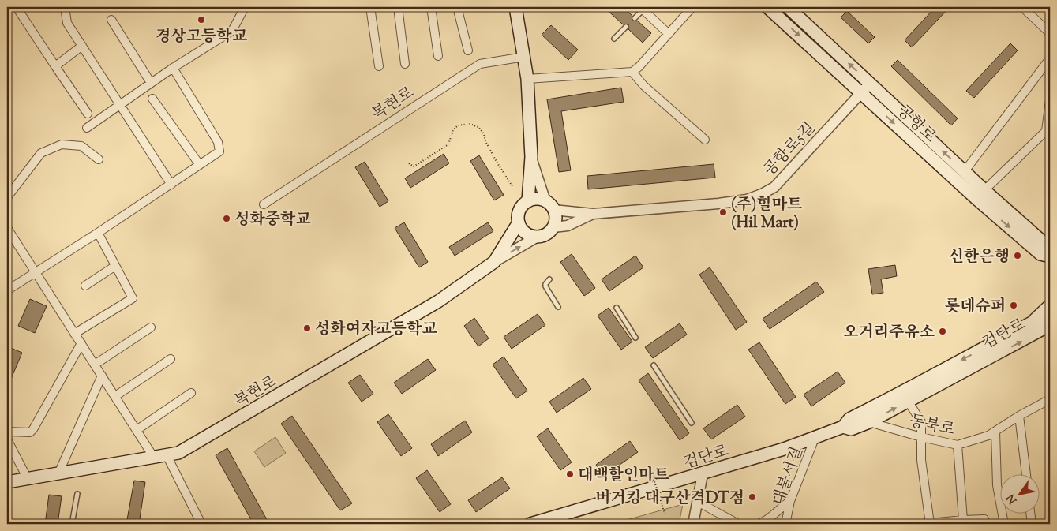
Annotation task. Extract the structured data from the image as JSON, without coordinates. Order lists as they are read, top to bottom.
{
  "streets": {
    "main road": ["복현로", "공항로", "검단로"],
    "street": ["공항로5길", "동북로", "대불서길"]
  },
  "crossings": [
    ["공항로", "공항로5길"],
    ["검단로", "동북로"],
    ["검단로", "대불서길"]
  ],
  "places": [
    "경상고등학교",
    "(주)힐마트 (Hil Mart)",
    "성화중학교",
    "신한은행",
    "롯데슈퍼",
    "성화여자고등학교",
    "오거리주유소",
    "대백할인마트",
    "버거킹 대구산격DT점"
  ],
  "north": "bottom left"
}
